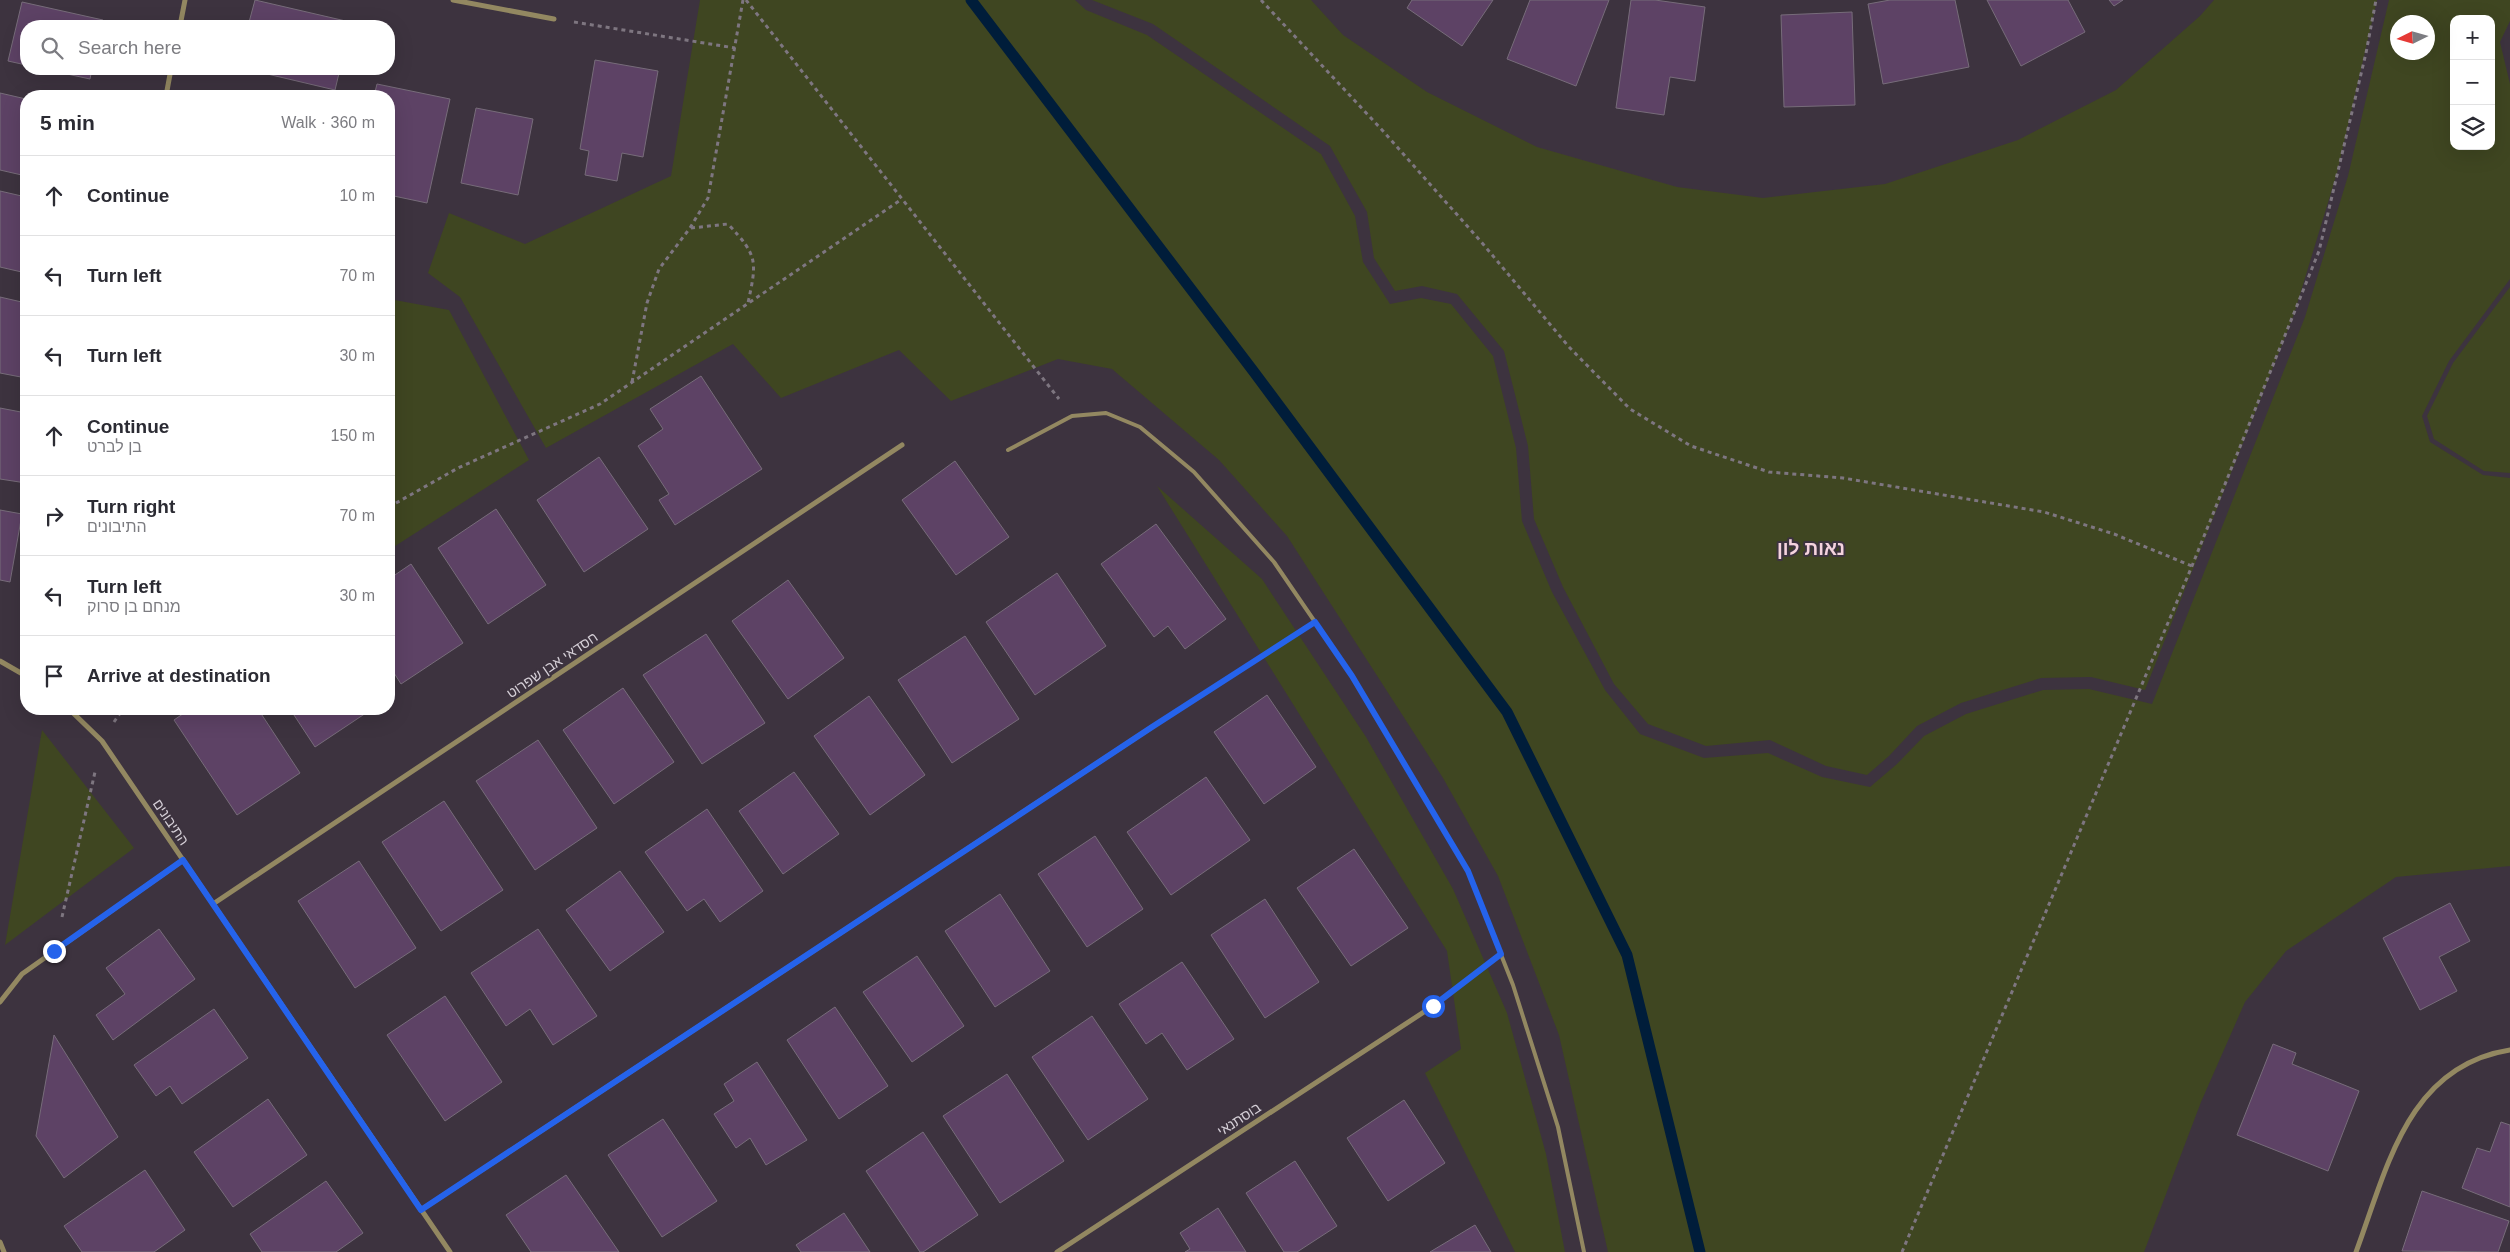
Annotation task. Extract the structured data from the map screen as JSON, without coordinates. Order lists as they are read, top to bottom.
{
  "streets": {
    "street": ["חסדאי אבן שפרוט", "התיבונים", "בוסתנאי"]
  },
  "crossings": [
    ["חסדאי אבן שפרוט", "התיבונים"]
  ],
  "districts": ["נאות לון"],
  "north": "left",
  "page": {
    "map_buttons": ["+", "−"],
    "search": "Search here",
    "heading": ["5 min", "Walk · 360 m"],
    "list": [
      ["Continue", "10 m"],
      ["Turn left", "70 m"],
      ["Turn left", "30 m"],
      ["Continue", "בן לברט", "150 m"],
      ["Turn right", "התיבונים", "70 m"],
      ["Turn left", "מנחם בן סרוק", "30 m"],
      "Arrive at destination"
    ]
  }
}
